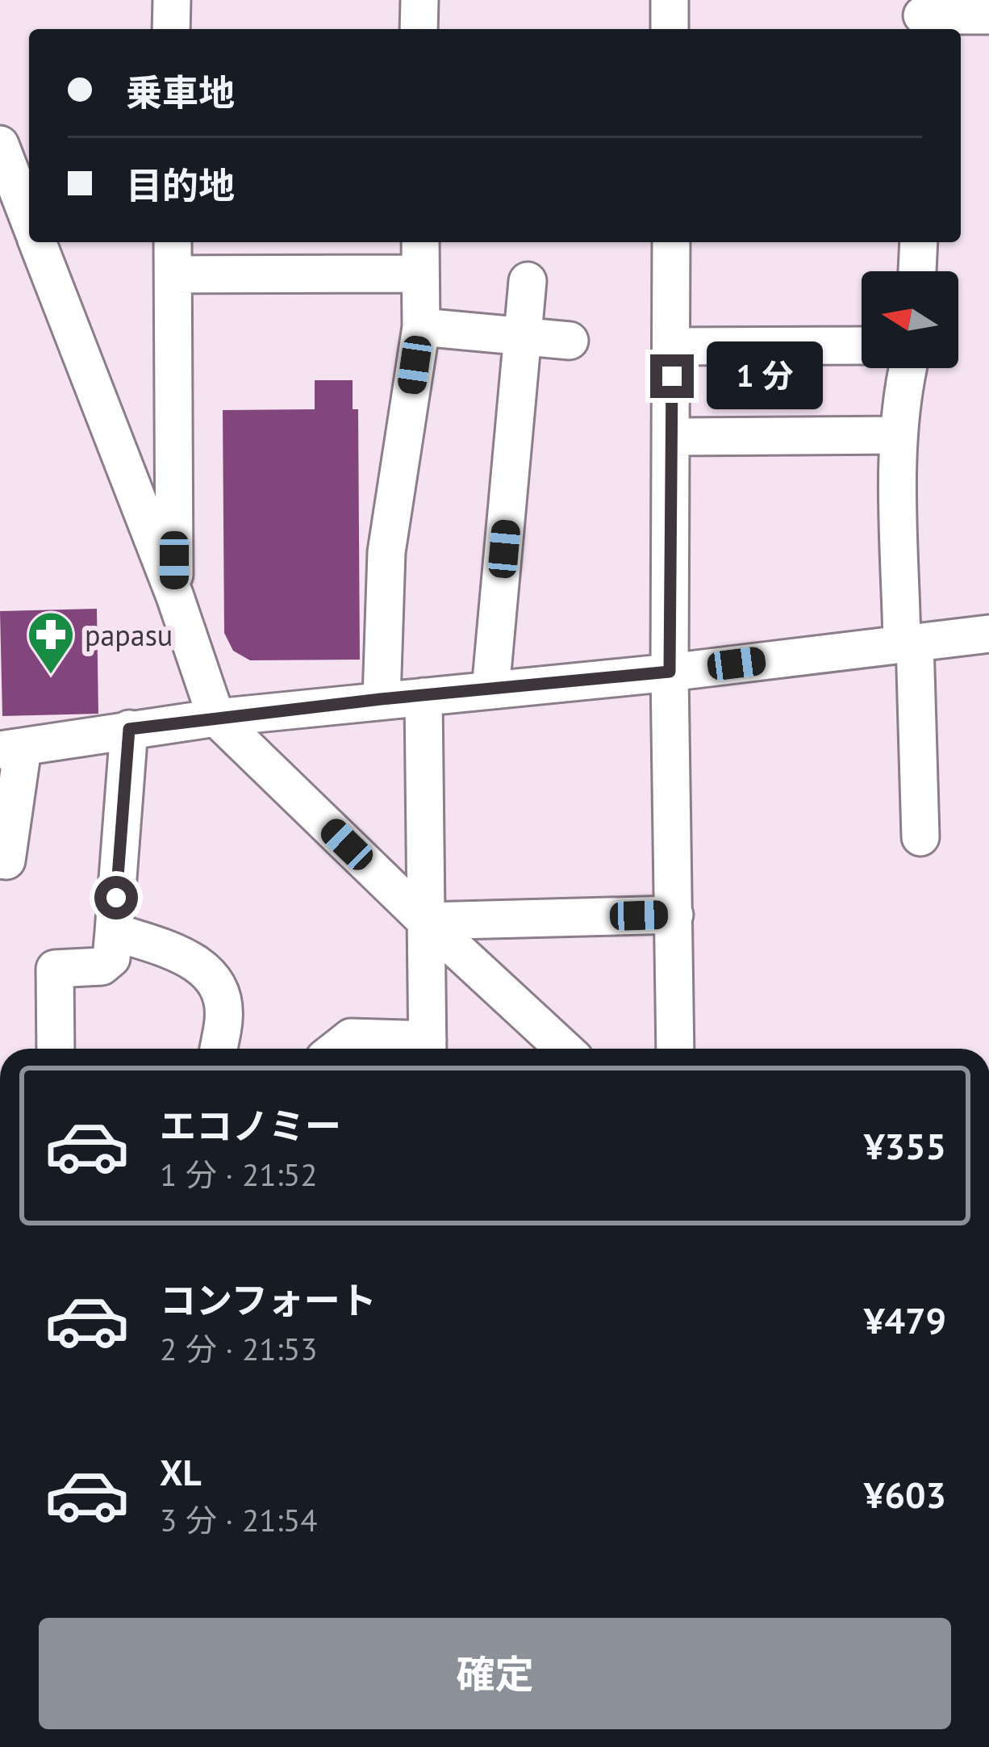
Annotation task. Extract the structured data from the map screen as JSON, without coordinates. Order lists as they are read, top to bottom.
{
  "places": {
    "pharmacy": ["papasu"]
  },
  "north": "left",
  "page": {
    "banner": ["乗車地", "目的地"],
    "bubble": "1 分",
    "list": [
      {
        "name": "エコノミー",
        "note": "1 分 · 21:52",
        "value": "¥355"
      },
      {
        "name": "コンフォート",
        "note": "2 分 · 21:53",
        "value": "¥479"
      },
      {
        "name": "XL",
        "note": "3 分 · 21:54",
        "value": "¥603"
      }
    ],
    "buttons": "確定"
  }
}
